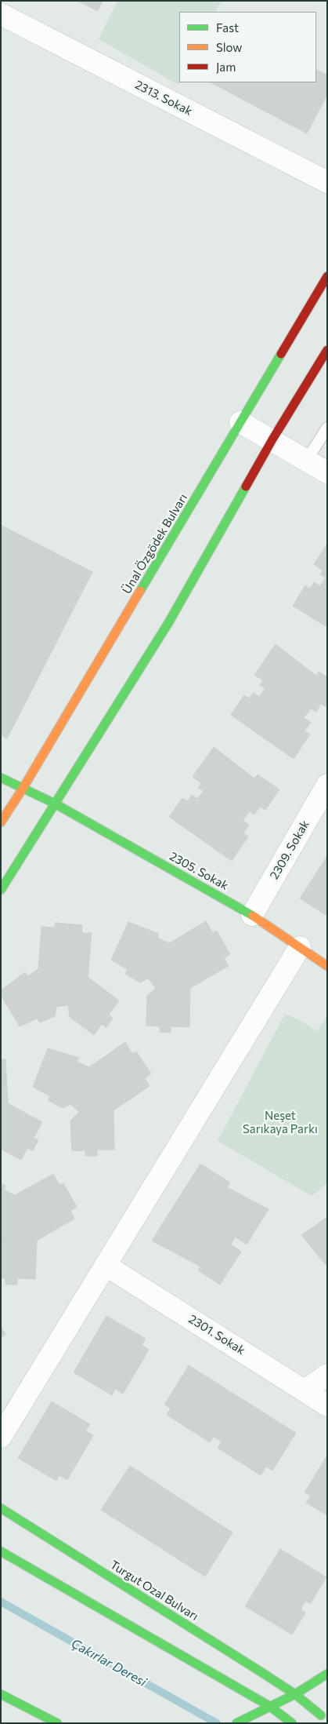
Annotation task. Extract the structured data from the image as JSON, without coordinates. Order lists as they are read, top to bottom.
{
  "streets": {
    "main road": ["Ünal Özgödek Bulvarı", "2305. Sokak", "Turgut Ozal Bulvarı"],
    "street": ["2313. Sokak", "2309. Sokak", "2301. Sokak"]
  },
  "crossings": [
    ["Ünal Özgödek Bulvarı", "2305. Sokak"],
    ["2309. Sokak", "2305. Sokak"]
  ],
  "water": ["Çakırlar Deresi"],
  "parks": ["Neşet Sarıkaya Parkı"],
  "legend": ["Fast", "Slow", "Jam"]
}
